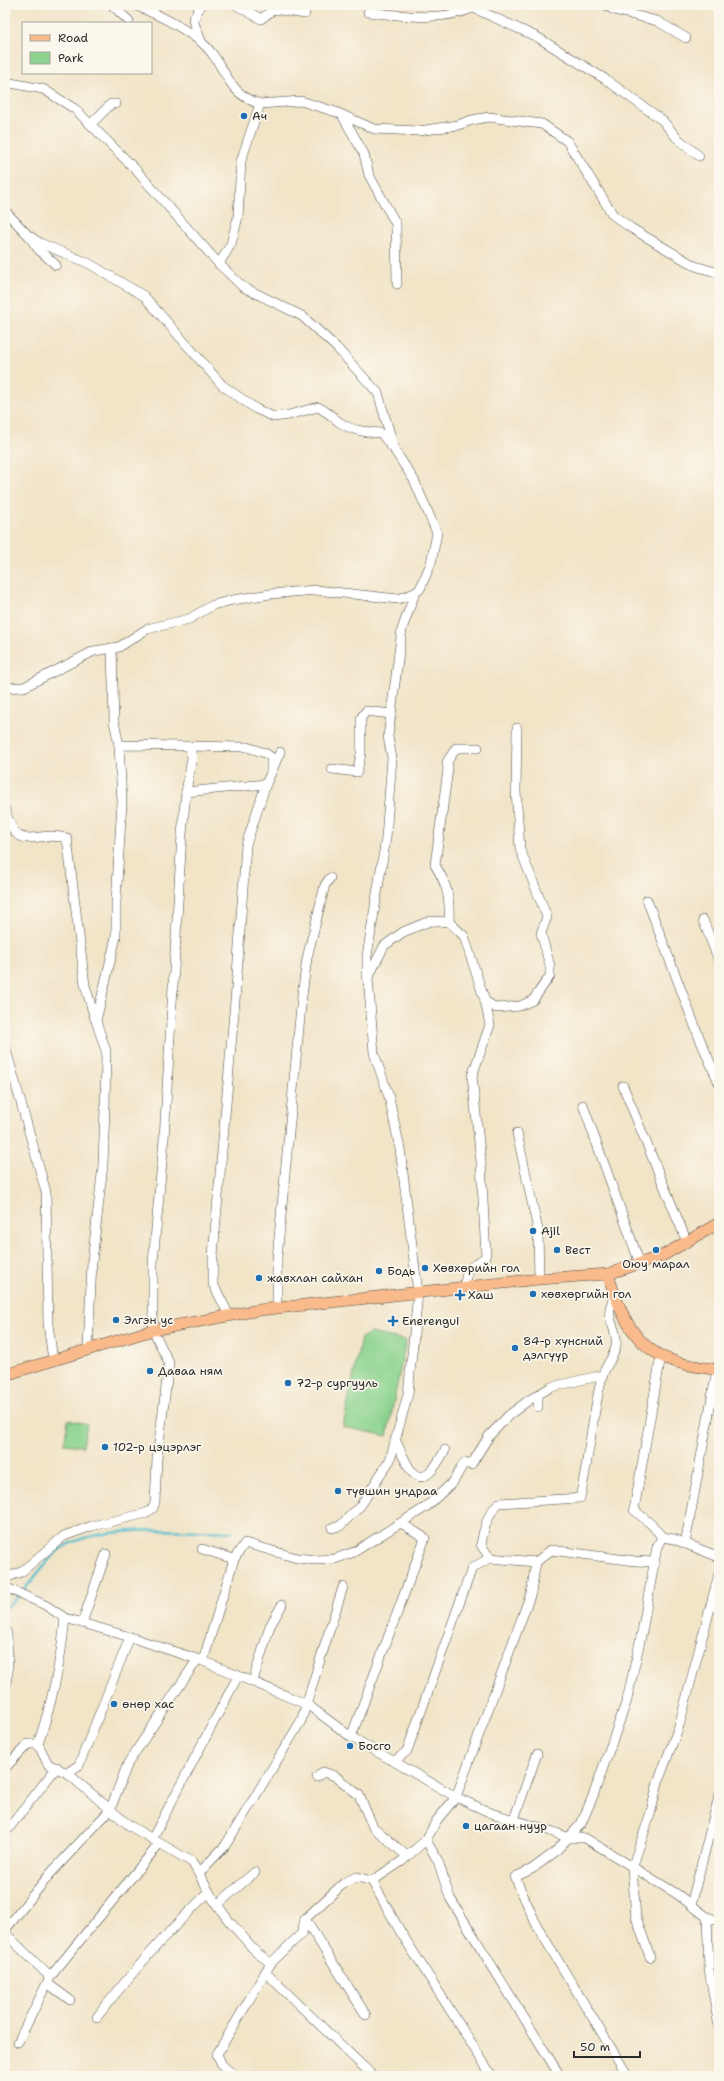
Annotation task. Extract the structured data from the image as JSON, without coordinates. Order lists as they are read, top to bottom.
{
  "places": {
    "other": [
      "Ач",
      "Ajil",
      "Вест",
      "Оюу марал",
      "Хөвхөрийн гол",
      "Бодь",
      "жавхлан сайхан",
      "хөвхөргийн гол",
      "Элгэн ус",
      "84-р хүнсний дэлгүүр",
      "Даваа ням",
      "72-р сургууль",
      "102-р цэцэрлэг",
      "түвшин ундраа",
      "өнөр хас",
      "Босго",
      "цагаан нуур"
    ],
    "health": ["Хаш", "Enerengui"]
  },
  "legend": ["Road", "Park"],
  "scale_bar": "50 m"
}
